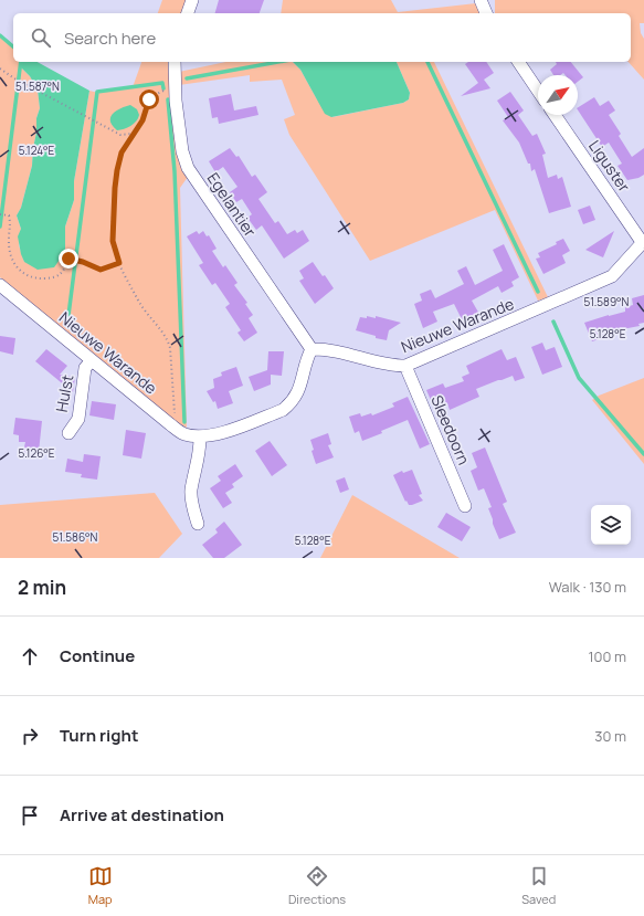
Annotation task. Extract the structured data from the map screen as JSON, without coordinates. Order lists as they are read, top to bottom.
{
  "streets": {
    "street": [
      "Liguster",
      "Egelantier",
      "Nieuwe Warande",
      "Hulst",
      "Sleedoorn"
    ]
  },
  "crossings": [
    ["Liguster", "Nieuwe Warande"],
    ["Egelantier", "Nieuwe Warande"],
    ["Nieuwe Warande", "Hulst"],
    ["Nieuwe Warande", "Sleedoorn"]
  ],
  "north": "top right",
  "page": {
    "search": "Search here",
    "heading": ["2 min", "Walk · 130 m"],
    "list": [
      ["Continue", "100 m"],
      ["Turn right", "30 m"],
      "Arrive at destination"
    ],
    "nav": ["Map", "Directions", "Saved"]
  },
  "coordinates": [
    "51.587°N",
    "5.124°E",
    "51.589°N",
    "5.128°E",
    "5.126°E",
    "51.586°N"
  ]
}
